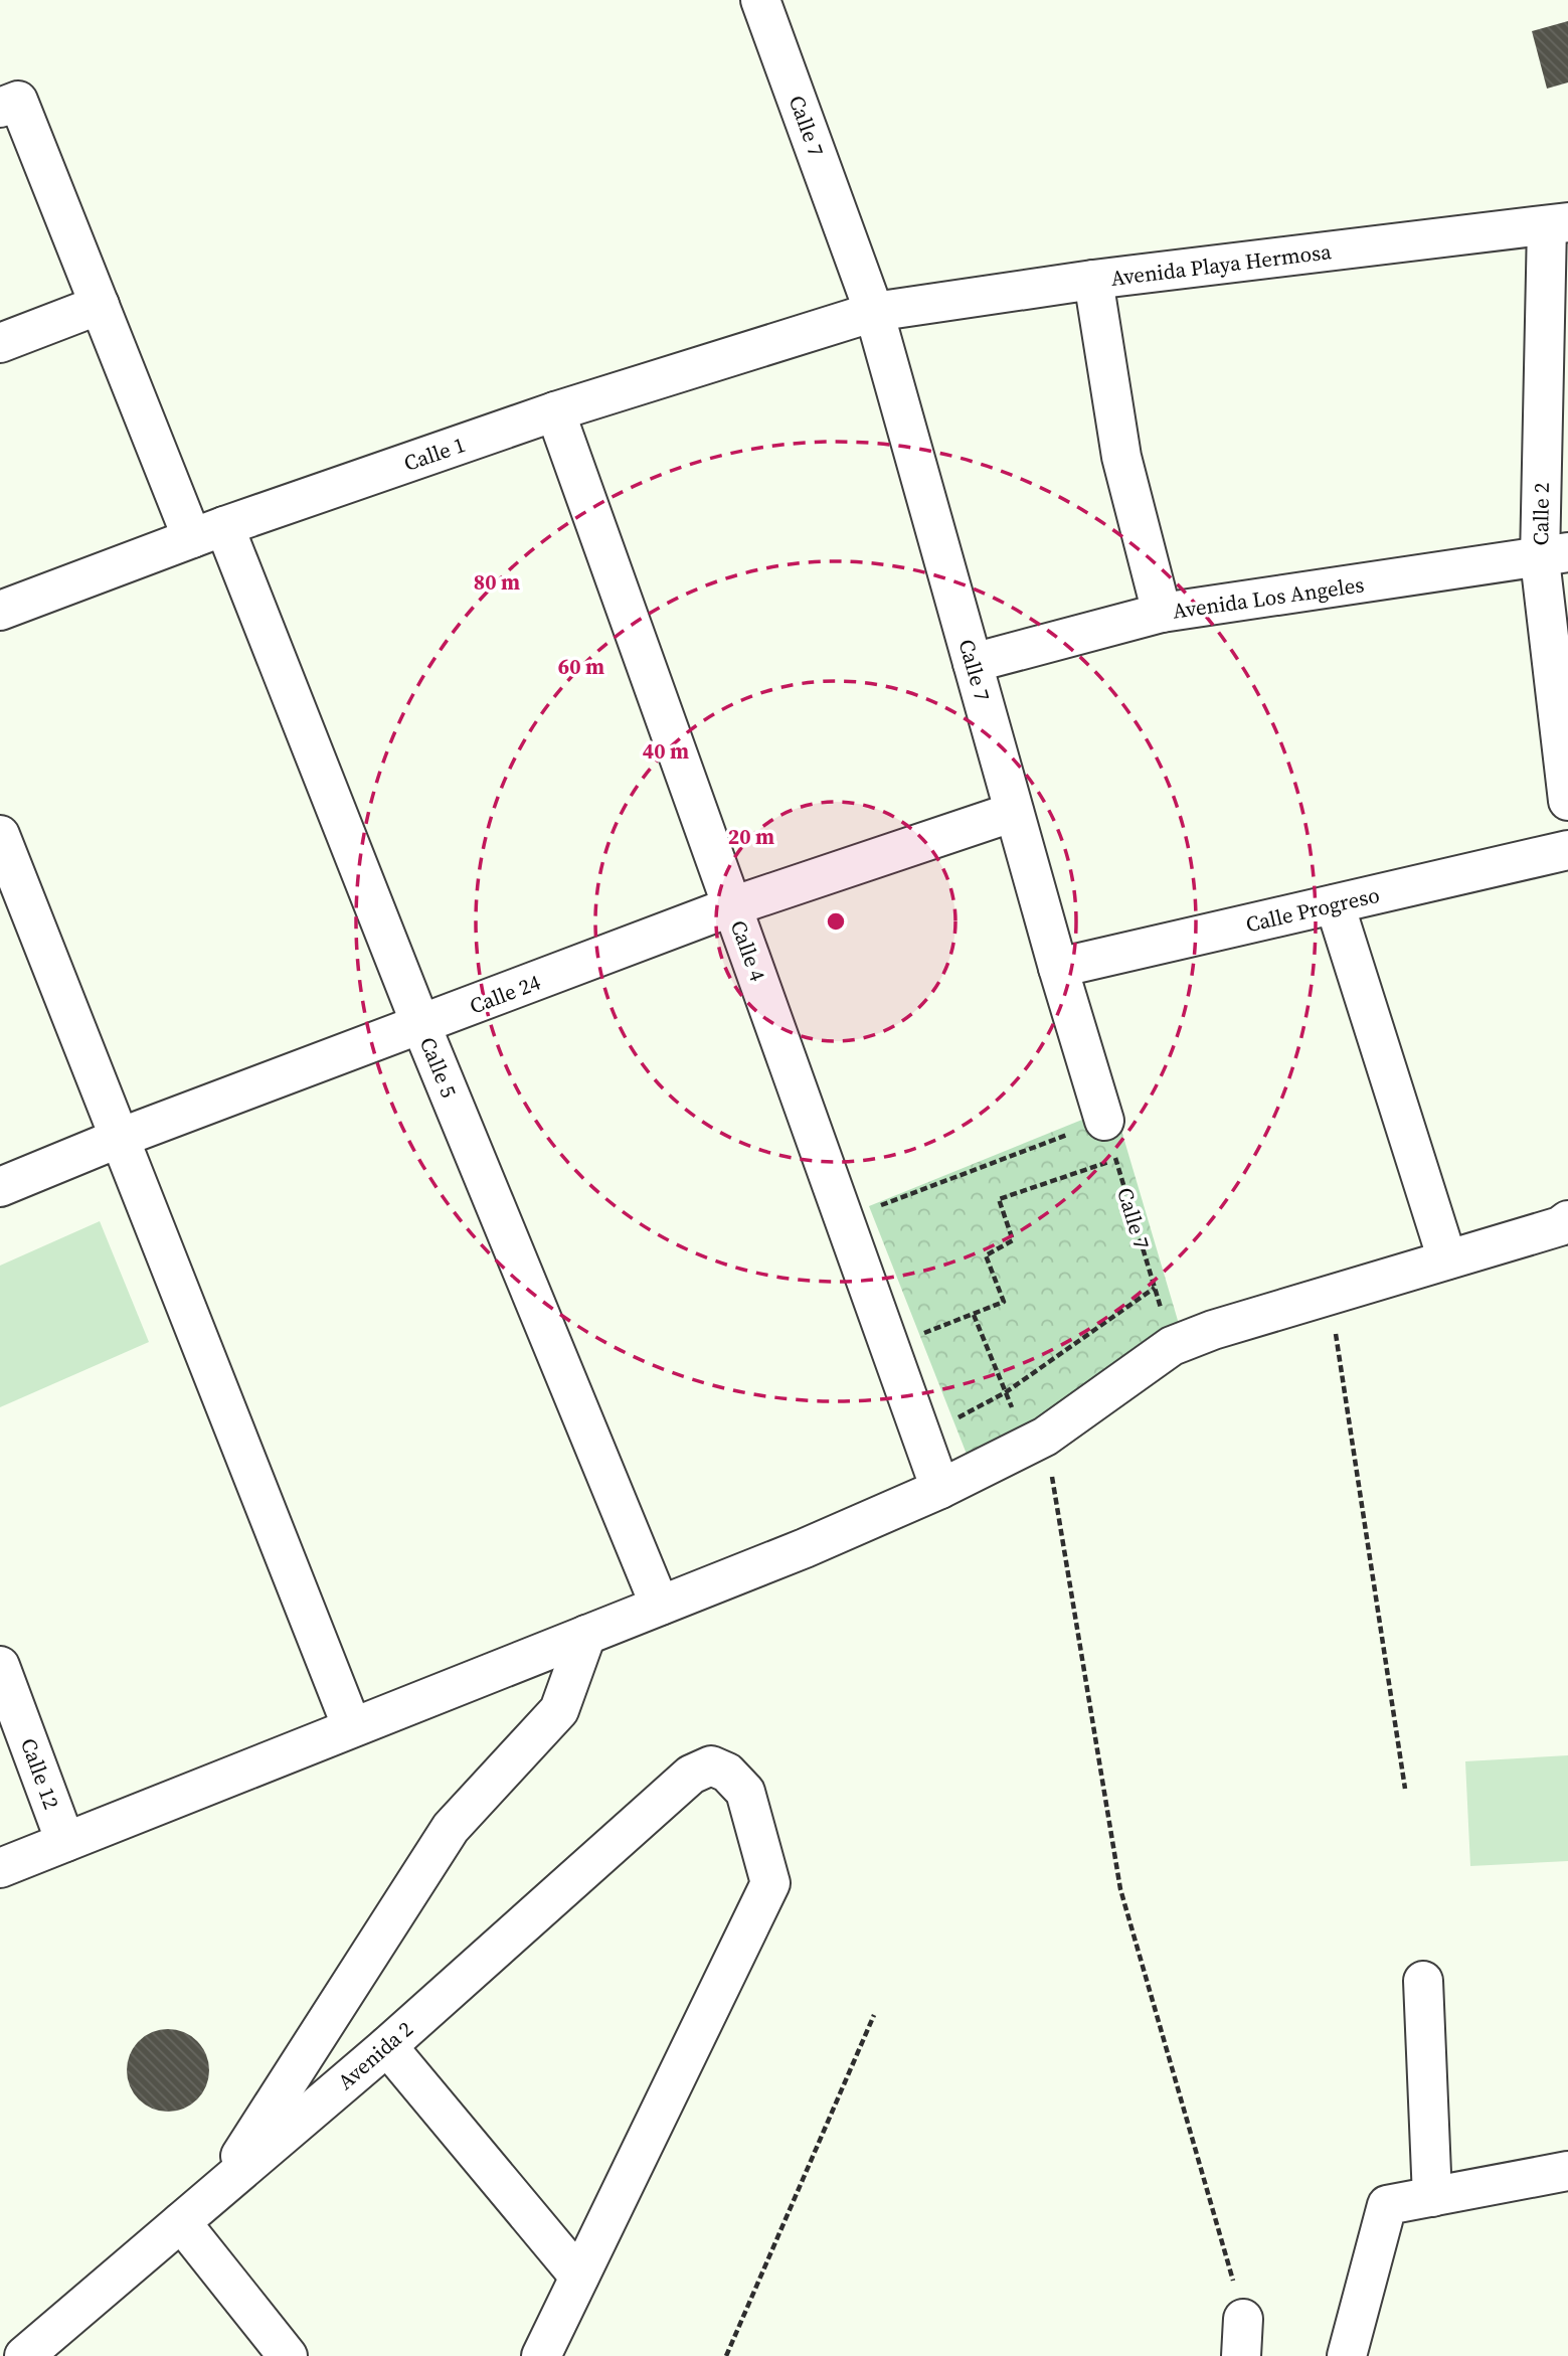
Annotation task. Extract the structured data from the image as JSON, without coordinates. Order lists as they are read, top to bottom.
{
  "streets": {
    "street": [
      "Calle 7",
      "Avenida Playa Hermosa",
      "Calle 1",
      "Calle 2",
      "Avenida Los Angeles",
      "Calle Progreso",
      "Calle 4",
      "Calle 24",
      "Calle 5",
      "Calle 12",
      "Avenida 2"
    ]
  },
  "crossings": [
    ["Calle 7", "Avenida Playa Hermosa"],
    ["Calle 7", "Calle 1"],
    ["Calle 7", "Avenida Los Angeles"],
    ["Calle 7", "Calle Progreso"],
    ["Calle 7", "Calle 24"],
    ["Avenida Playa Hermosa", "Calle 1"],
    ["Avenida Playa Hermosa", "Calle 2"],
    ["Calle 1", "Calle 4"],
    ["Calle 1", "Calle 5"],
    ["Calle 2", "Avenida Los Angeles"],
    ["Calle 4", "Calle 24"],
    ["Calle 24", "Calle 5"]
  ],
  "rings": [
    "80 m",
    "60 m",
    "40 m",
    "20 m"
  ]
}
